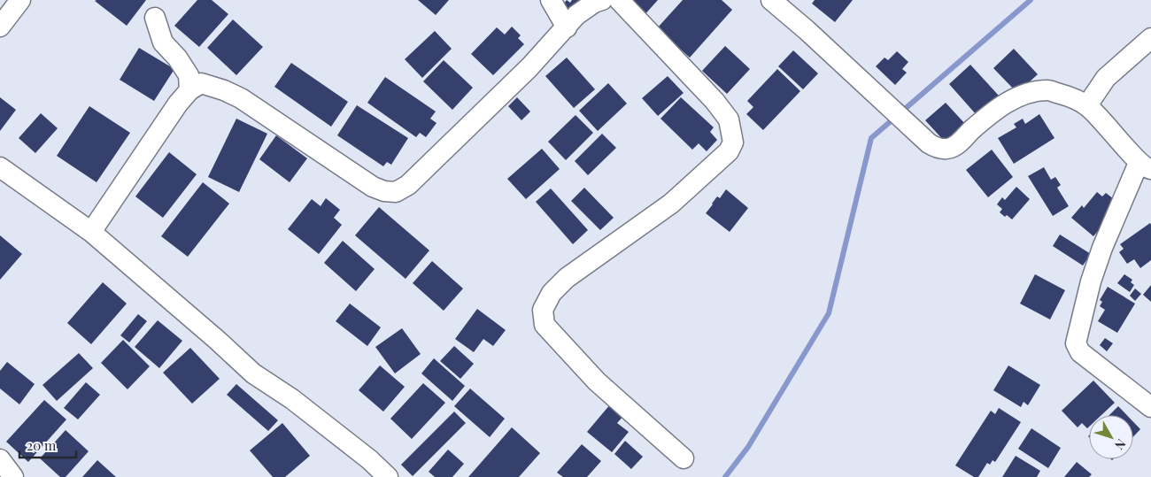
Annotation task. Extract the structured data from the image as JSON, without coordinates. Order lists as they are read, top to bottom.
{
  "scale_bar": "20 m",
  "north": "bottom right"
}
